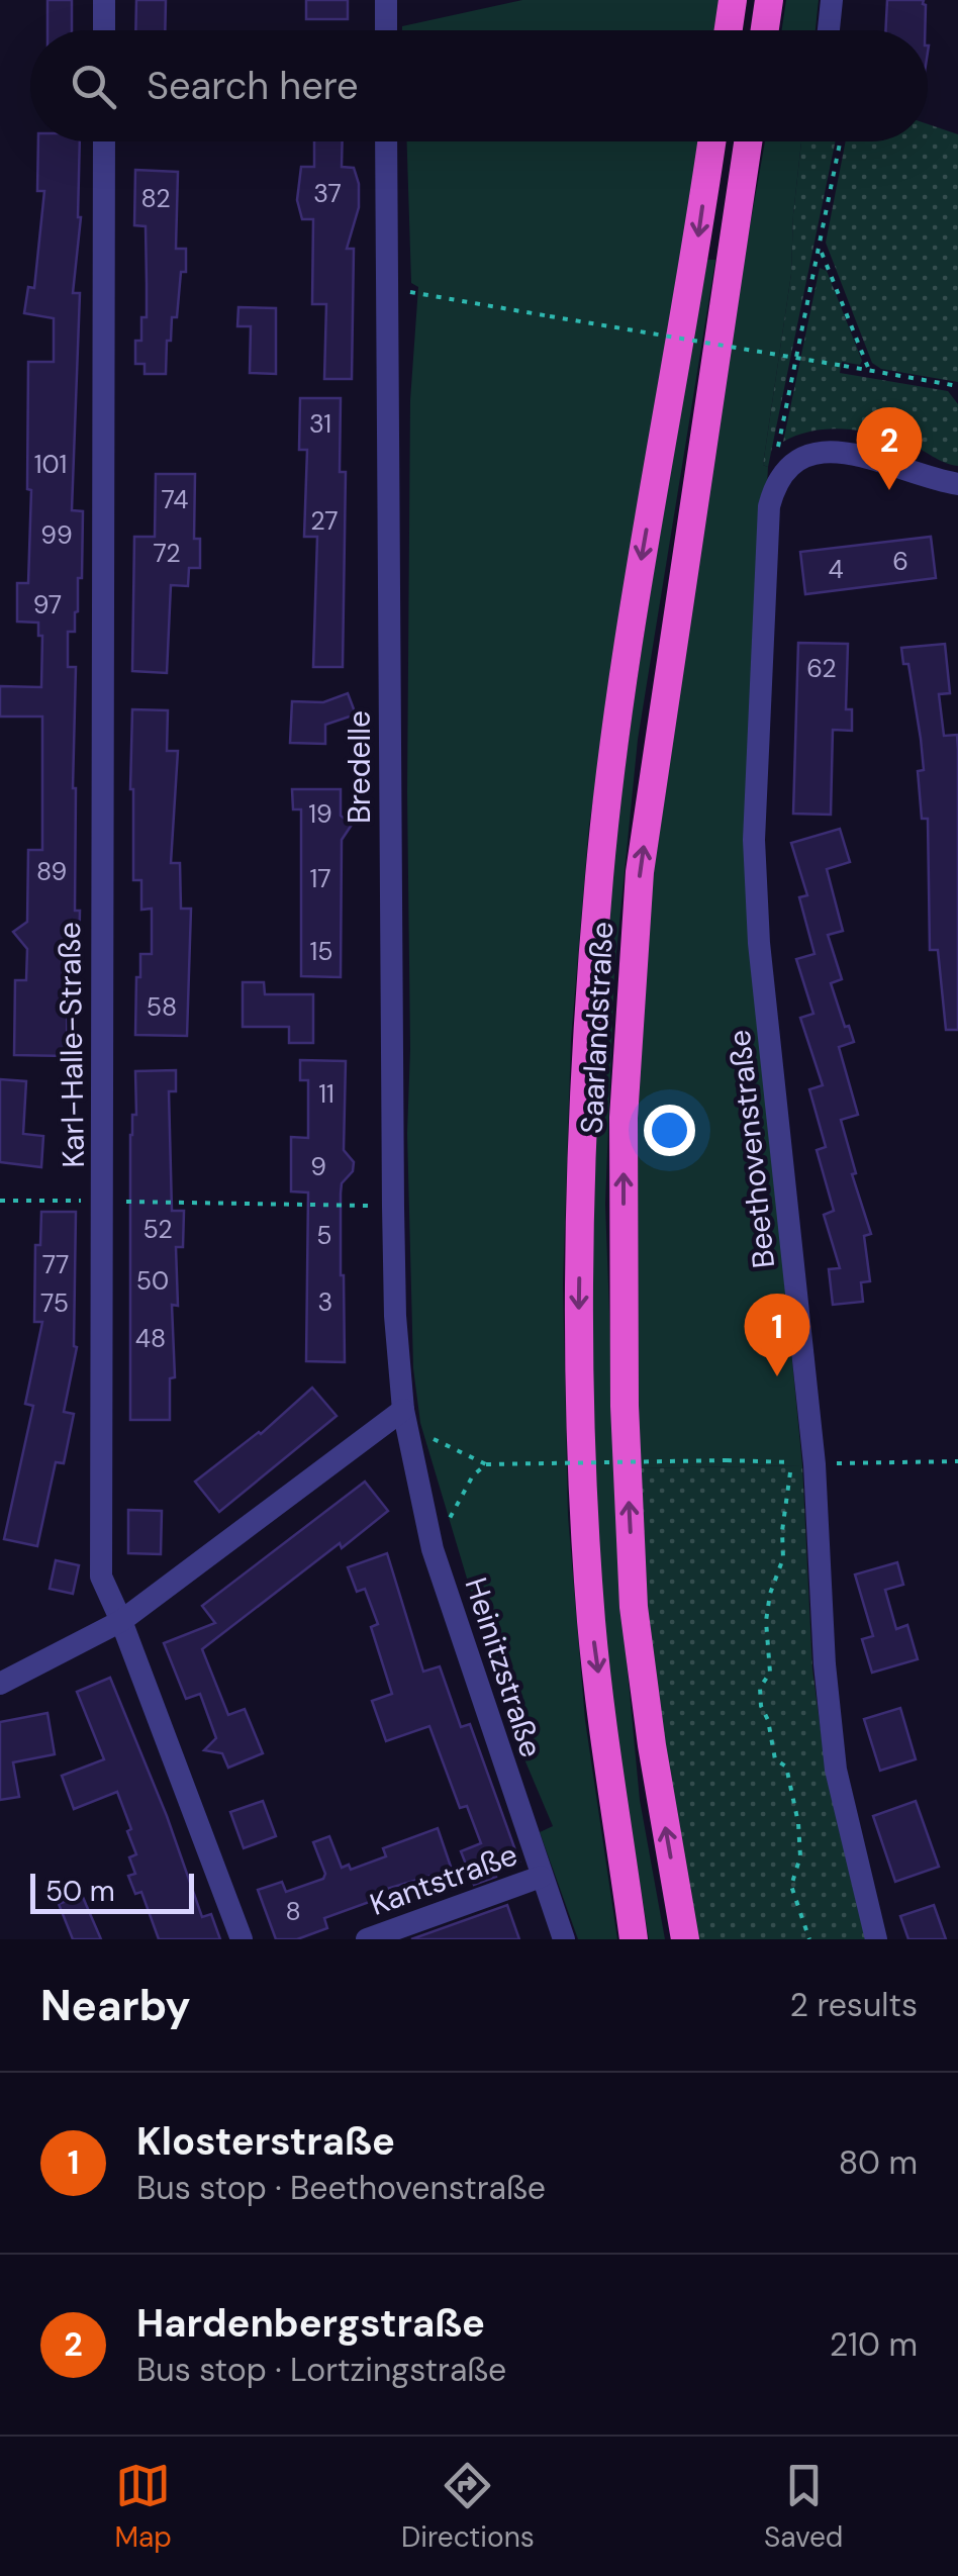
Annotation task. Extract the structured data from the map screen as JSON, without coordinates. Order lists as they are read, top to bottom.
{
  "streets": {
    "highway": ["Saarlandstraße"],
    "street": [
      "Bredelle",
      "Karl-Halle-Straße",
      "Beethovenstraße",
      "Heinitzstraße",
      "Kantstraße"
    ]
  },
  "crossings": [
    ["Bredelle", "Heinitzstraße"],
    ["Heinitzstraße", "Kantstraße"]
  ],
  "house_numbers": [
    "37",
    "82",
    "31",
    "101",
    "74",
    "27",
    "99",
    "72",
    "6",
    "4",
    "97",
    "62",
    "19",
    "89",
    "17",
    "15",
    "58",
    "11",
    "9",
    "52",
    "5",
    "77",
    "50",
    "3",
    "75",
    "48",
    "8"
  ],
  "scale_bar": "50 m",
  "page": {
    "search": "Search here",
    "pins": ["2", "1"],
    "scale": "50 m",
    "heading": ["Nearby", "2 results"],
    "list": [
      {
        "mark": "1",
        "name": "Klosterstraße",
        "note": "Bus stop · Beethovenstraße",
        "value": "80 m"
      },
      {
        "mark": "2",
        "name": "Hardenbergstraße",
        "note": "Bus stop · Lortzingstraße",
        "value": "210 m"
      }
    ],
    "nav": ["Map", "Directions", "Saved"]
  }
}
